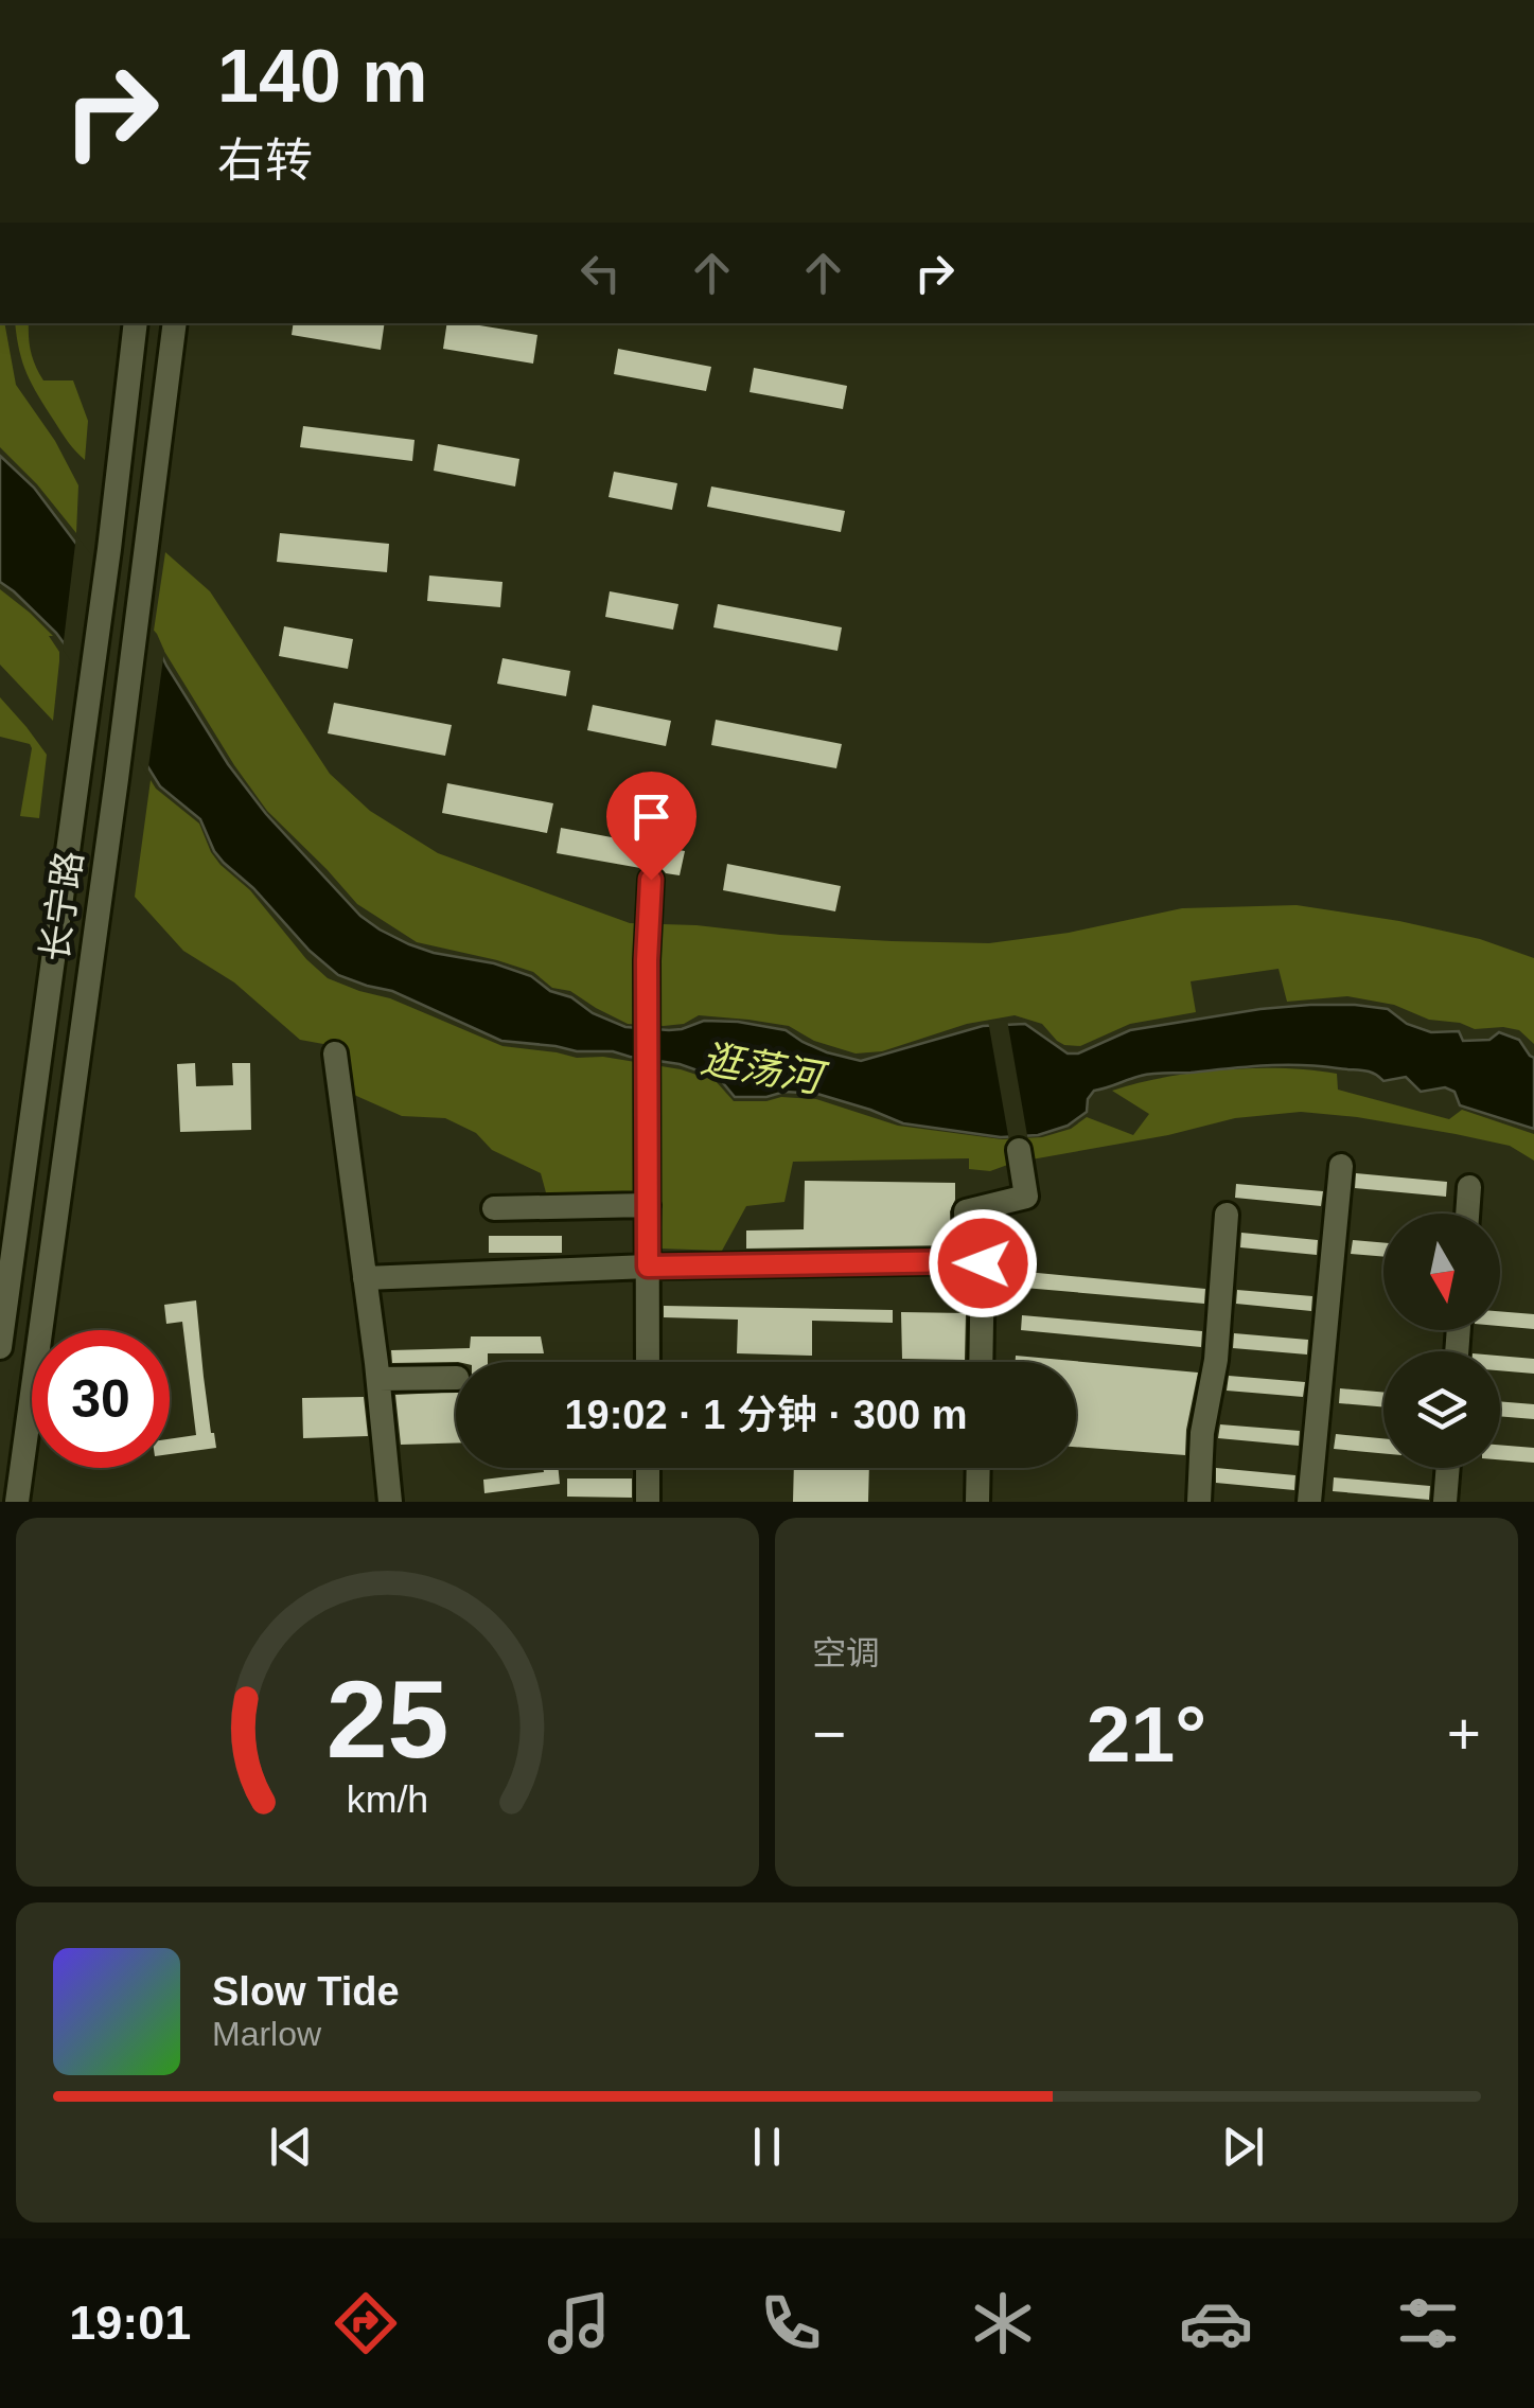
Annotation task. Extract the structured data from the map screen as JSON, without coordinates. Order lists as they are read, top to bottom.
{
  "streets": {
    "street": ["长宁路"]
  },
  "water": ["逛荡河"],
  "north": "bottom",
  "page": {
    "turn": ["140 m", "右转"],
    "limit": "30",
    "trip": "19:02 · 1 分钟 · 300 m",
    "tile": "空调",
    "heat": ["−", "21°", "+"],
    "song": ["Slow Tide", "Marlow"],
    "tabs": "19:01",
    "gauge": ["25", "km/h"]
  }
}
